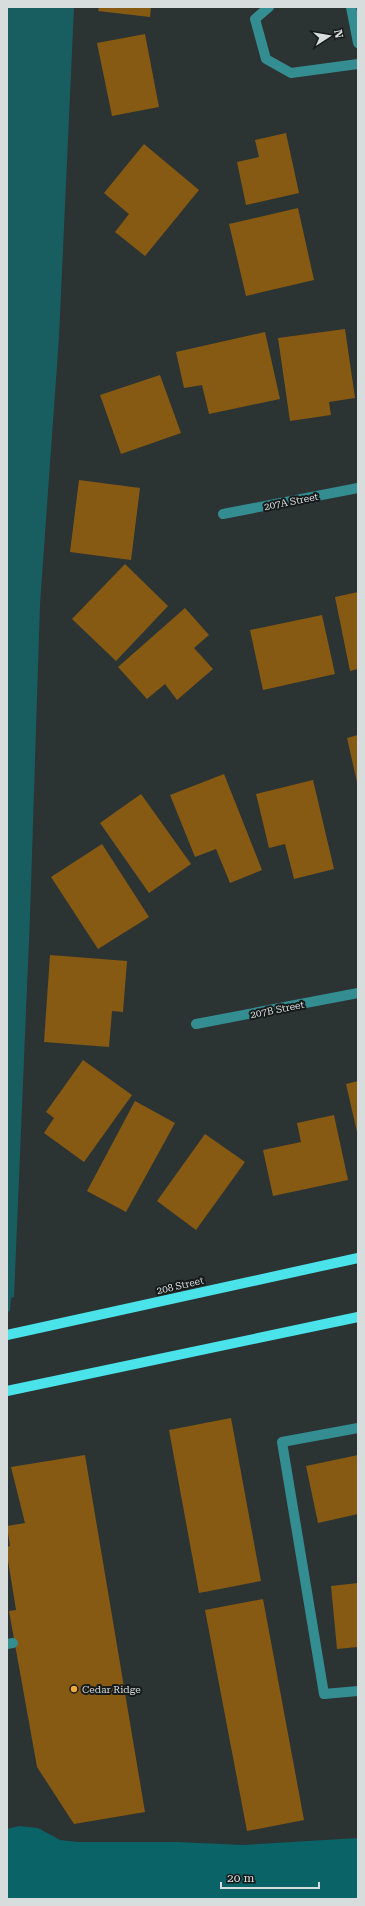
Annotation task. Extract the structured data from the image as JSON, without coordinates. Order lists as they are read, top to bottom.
{
  "streets": {
    "main road": ["208 Street"],
    "street": ["207A Street", "207B Street"]
  },
  "places": ["Cedar Ridge"],
  "scale_bar": "20 m",
  "north": "right"
}
